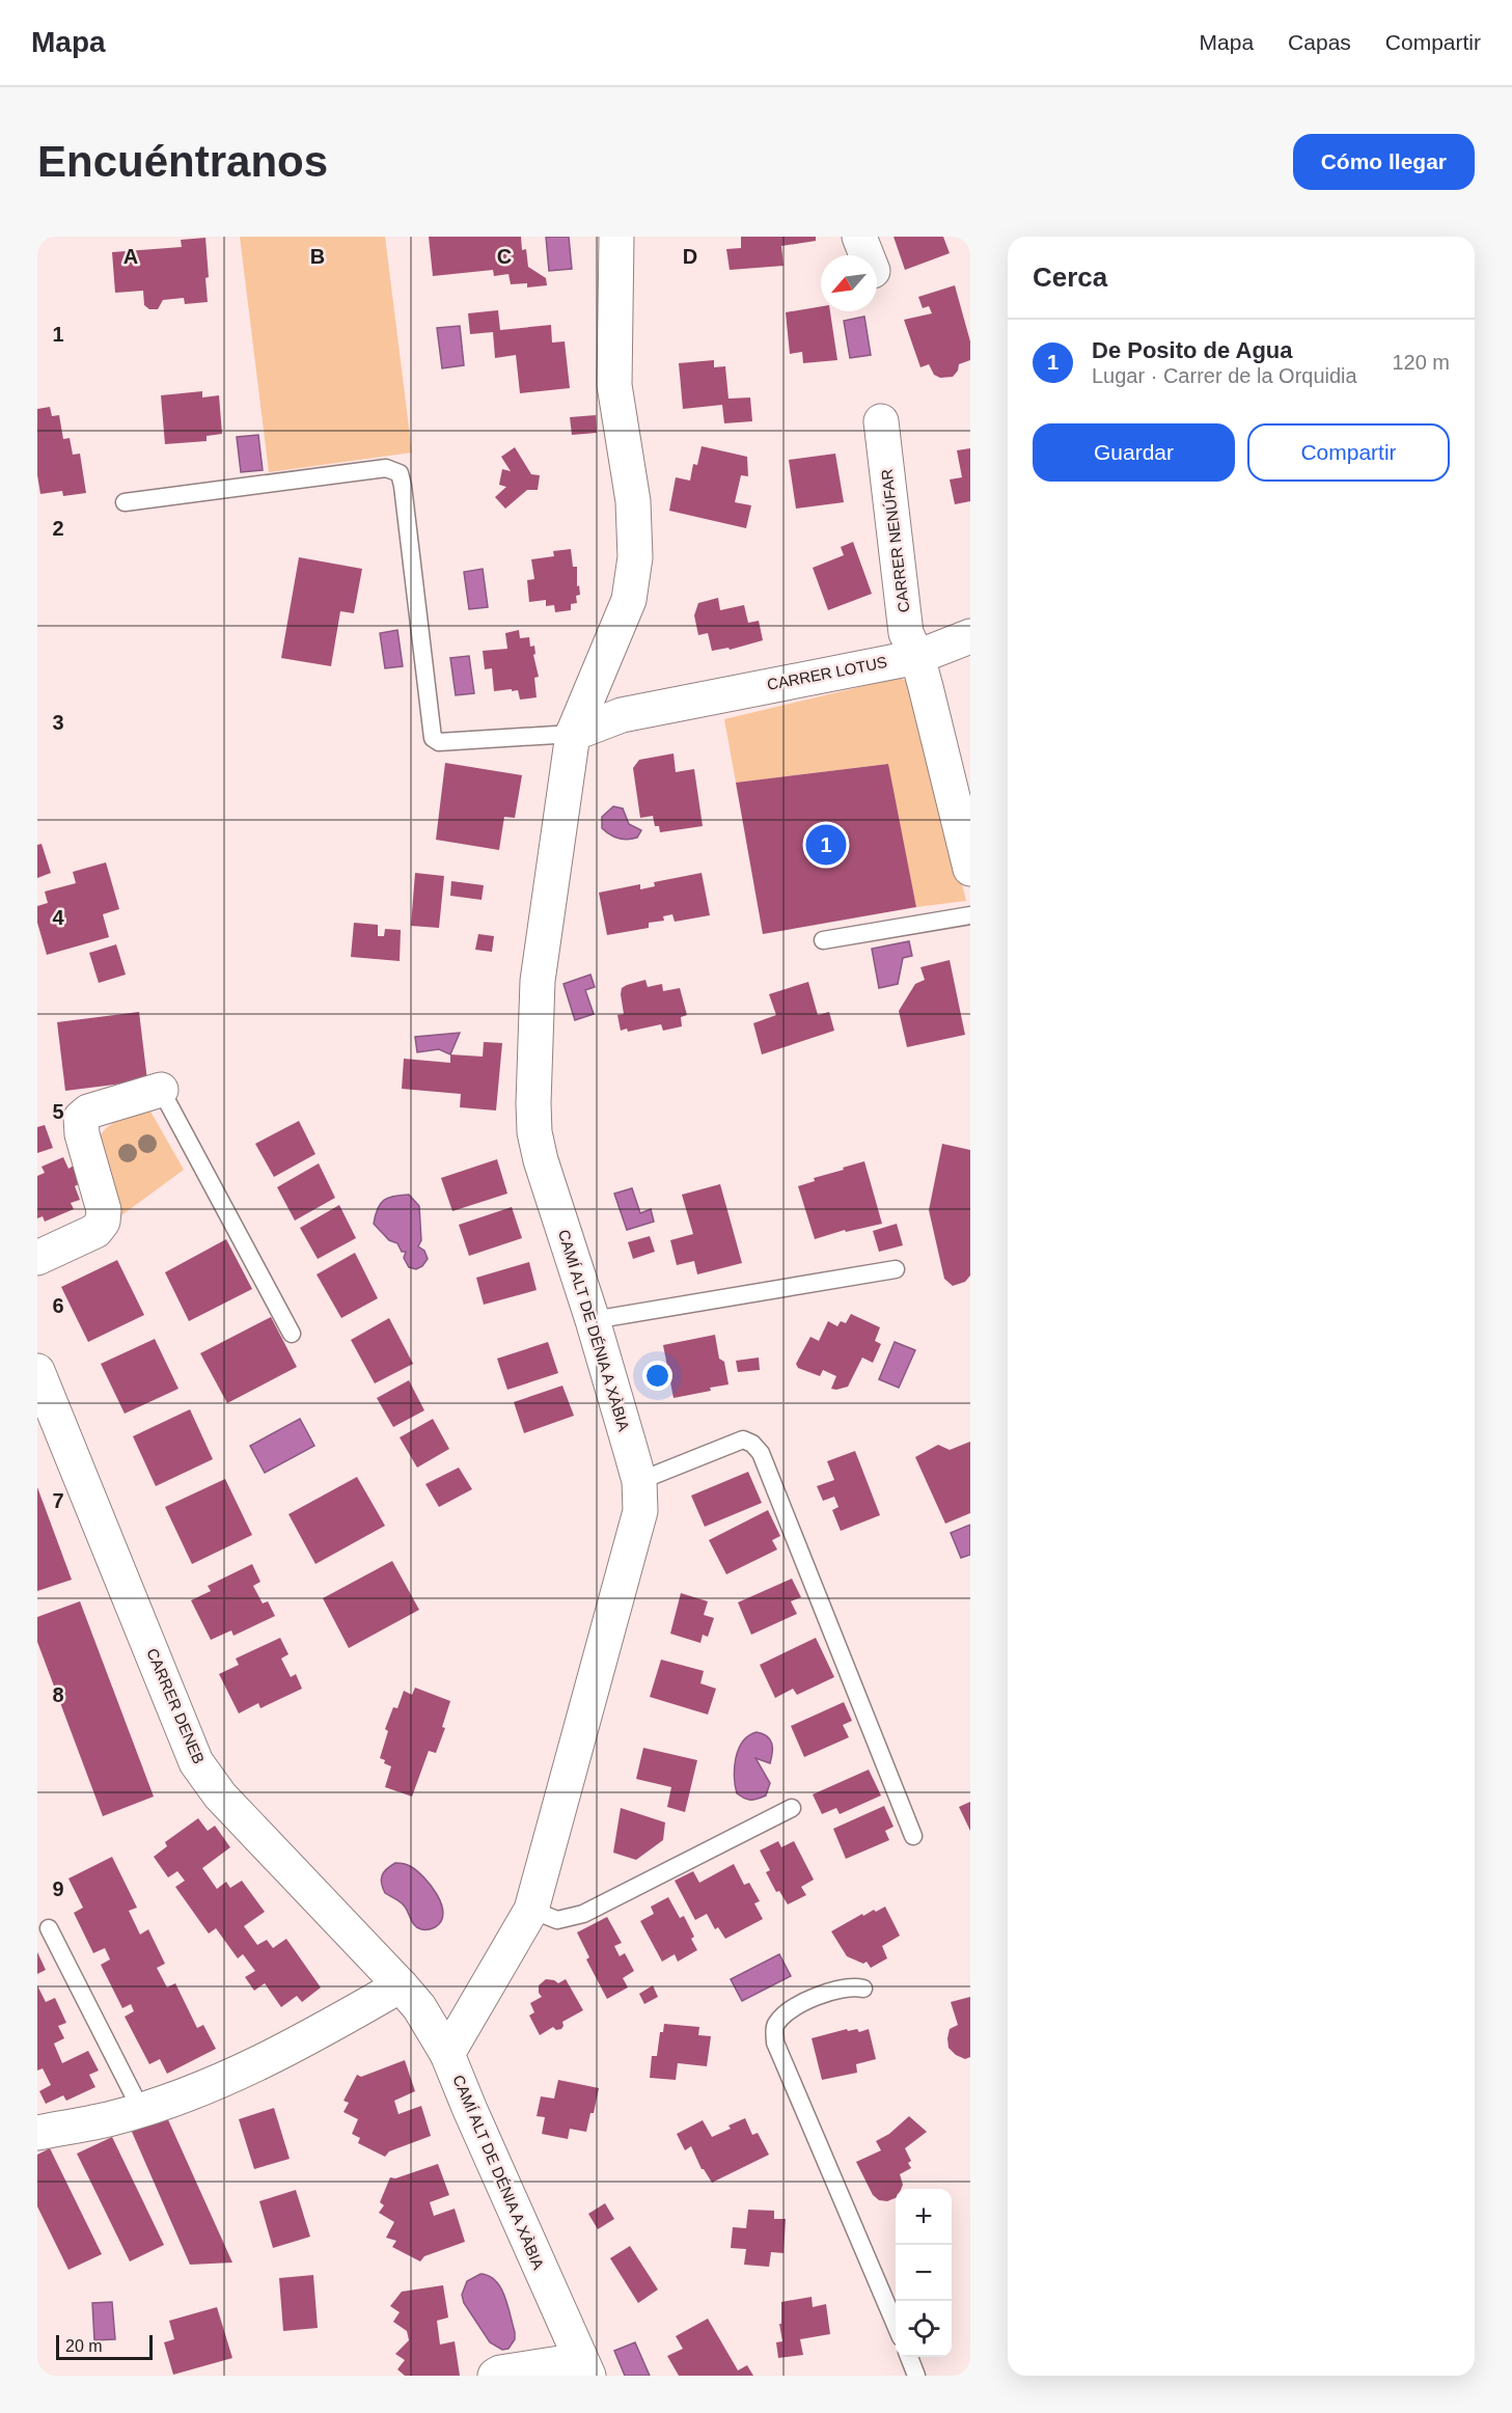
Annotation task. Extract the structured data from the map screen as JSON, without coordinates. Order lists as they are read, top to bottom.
{
  "streets": {
    "street": [
      "CARRER NENÚFAR",
      "CARRER LOTUS",
      "CAMÍ ALT DE DÉNIA A XÀBIA",
      "CARRER DENEB"
    ]
  },
  "crossings": [
    ["CARRER NENÚFAR", "CARRER LOTUS"],
    ["CARRER LOTUS", "CAMÍ ALT DE DÉNIA A XÀBIA"],
    ["CAMÍ ALT DE DÉNIA A XÀBIA", "CARRER DENEB"]
  ],
  "scale_bar": "20 m",
  "north": "bottom left",
  "page": {
    "header": "Mapa",
    "nav": ["Mapa", "Capas", "Compartir"],
    "buttons": [
      "Cómo llegar",
      ["Guardar", "Compartir"]
    ],
    "title": "Encuéntranos",
    "heading": "Cerca",
    "list": [
      {
        "mark": "1",
        "name": "De Posito de Agua",
        "note": "Lugar · Carrer de la Orquidia",
        "value": "120 m"
      }
    ],
    "pins": "1",
    "map_buttons": ["+", "−"],
    "scale": "20 m"
  },
  "grid": {
    "columns": [
      "A",
      "B",
      "C",
      "D"
    ],
    "rows": [
      "1",
      "2",
      "3",
      "4",
      "5",
      "6",
      "7",
      "8",
      "9"
    ]
  }
}
